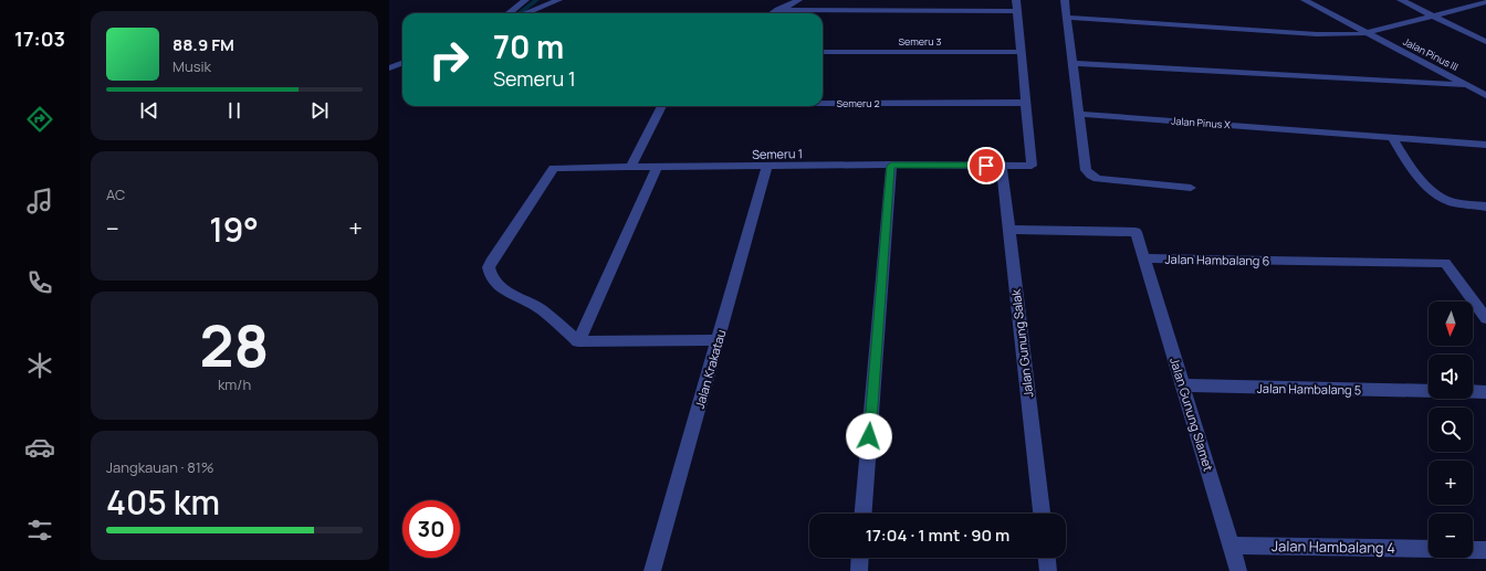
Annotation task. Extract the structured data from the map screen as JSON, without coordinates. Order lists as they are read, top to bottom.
{
  "streets": {
    "street": [
      "Semeru 3",
      "Jalan Pinus III",
      "Semeru 2",
      "Jalan Pinus X",
      "Semeru 1",
      "Jalan Hambalang 6",
      "Jalan Gunung Salak",
      "Jalan Krakatau",
      "Jalan Hambalang 5",
      "Jalan Gunung Slamet",
      "Jalan Hambalang 4"
    ]
  },
  "crossings": [
    ["Semeru 2", "Semeru 1"],
    ["Semeru 1", "Jalan Gunung Salak"],
    ["Semeru 1", "Jalan Krakatau"],
    ["Jalan Hambalang 6", "Jalan Gunung Slamet"],
    ["Jalan Hambalang 5", "Jalan Gunung Slamet"],
    ["Jalan Gunung Slamet", "Jalan Hambalang 4"]
  ],
  "north": "bottom",
  "page": {
    "tabs": "17:03",
    "turn": ["70 m", "Semeru 1"],
    "song": ["88.9 FM", "Musik"],
    "tile": [
      "AC",
      ["28", "km/h"],
      ["Jangkauan · 81%", "405 km"]
    ],
    "heat": ["−", "19°", "+"],
    "map_buttons": ["+", "−"],
    "limit": "30",
    "trip": "17:04 · 1 mnt · 90 m"
  }
}
